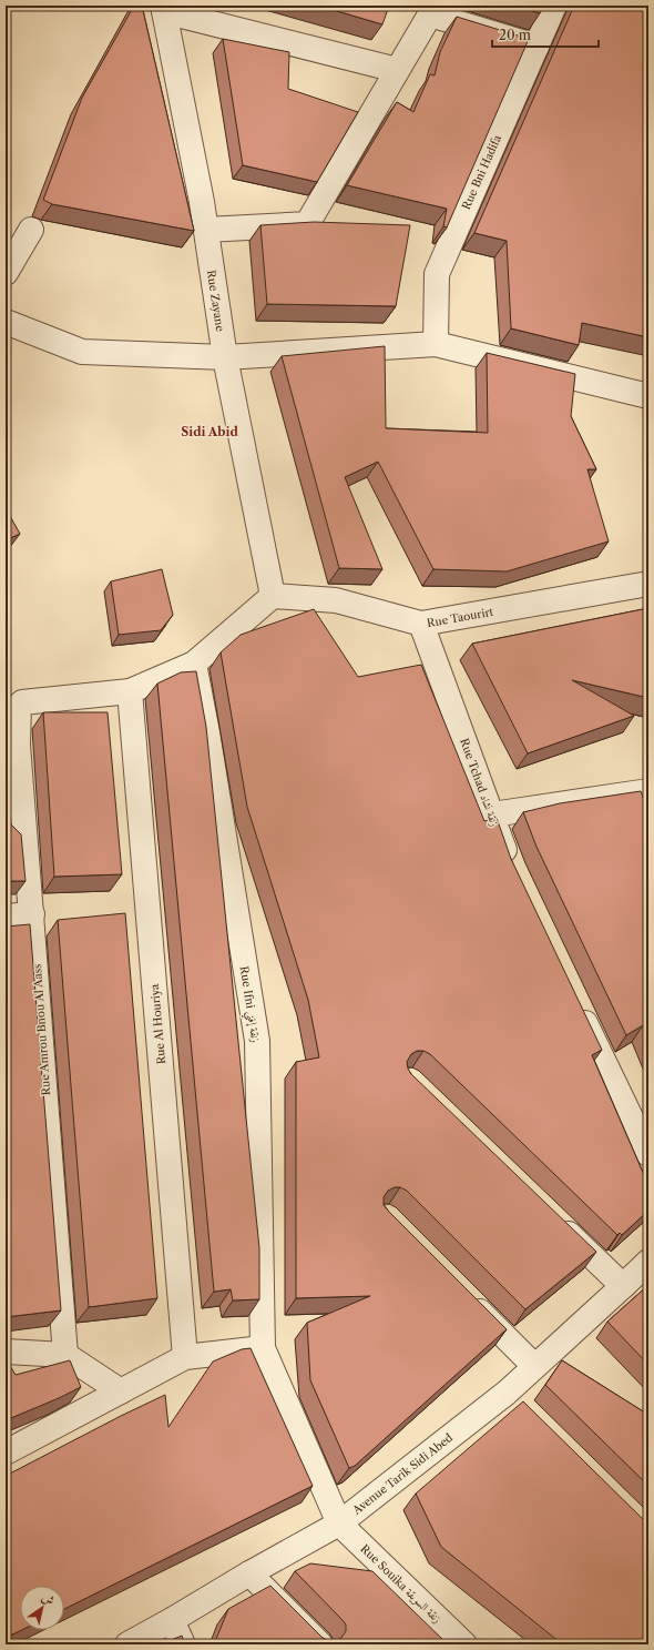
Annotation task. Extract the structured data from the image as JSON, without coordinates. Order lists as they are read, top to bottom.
{
  "streets": {
    "street": [
      "Rue Bni Hadifa",
      "Rue Zayane",
      "Rue Taourirt",
      "Rue Tchad زنقة نشاد",
      "Rue Ifni زنقة إفني",
      "Rue Al Houriya",
      "Rue Amrou Bnou Al Aass",
      "Avenue Tarik Sidi Abed",
      "Rue Souika زنقة السويقة"
    ]
  },
  "crossings": [
    ["Rue Zayane", "Rue Taourirt"],
    ["Rue Taourirt", "Rue Tchad زنقة نشاد"],
    ["Rue Al Houriya", "Rue Amrou Bnou Al Aass"],
    ["Avenue Tarik Sidi Abed", "Rue Souika زنقة السويقة"]
  ],
  "districts": ["Sidi Abid"],
  "scale_bar": "20 m",
  "north": "top right"
}
